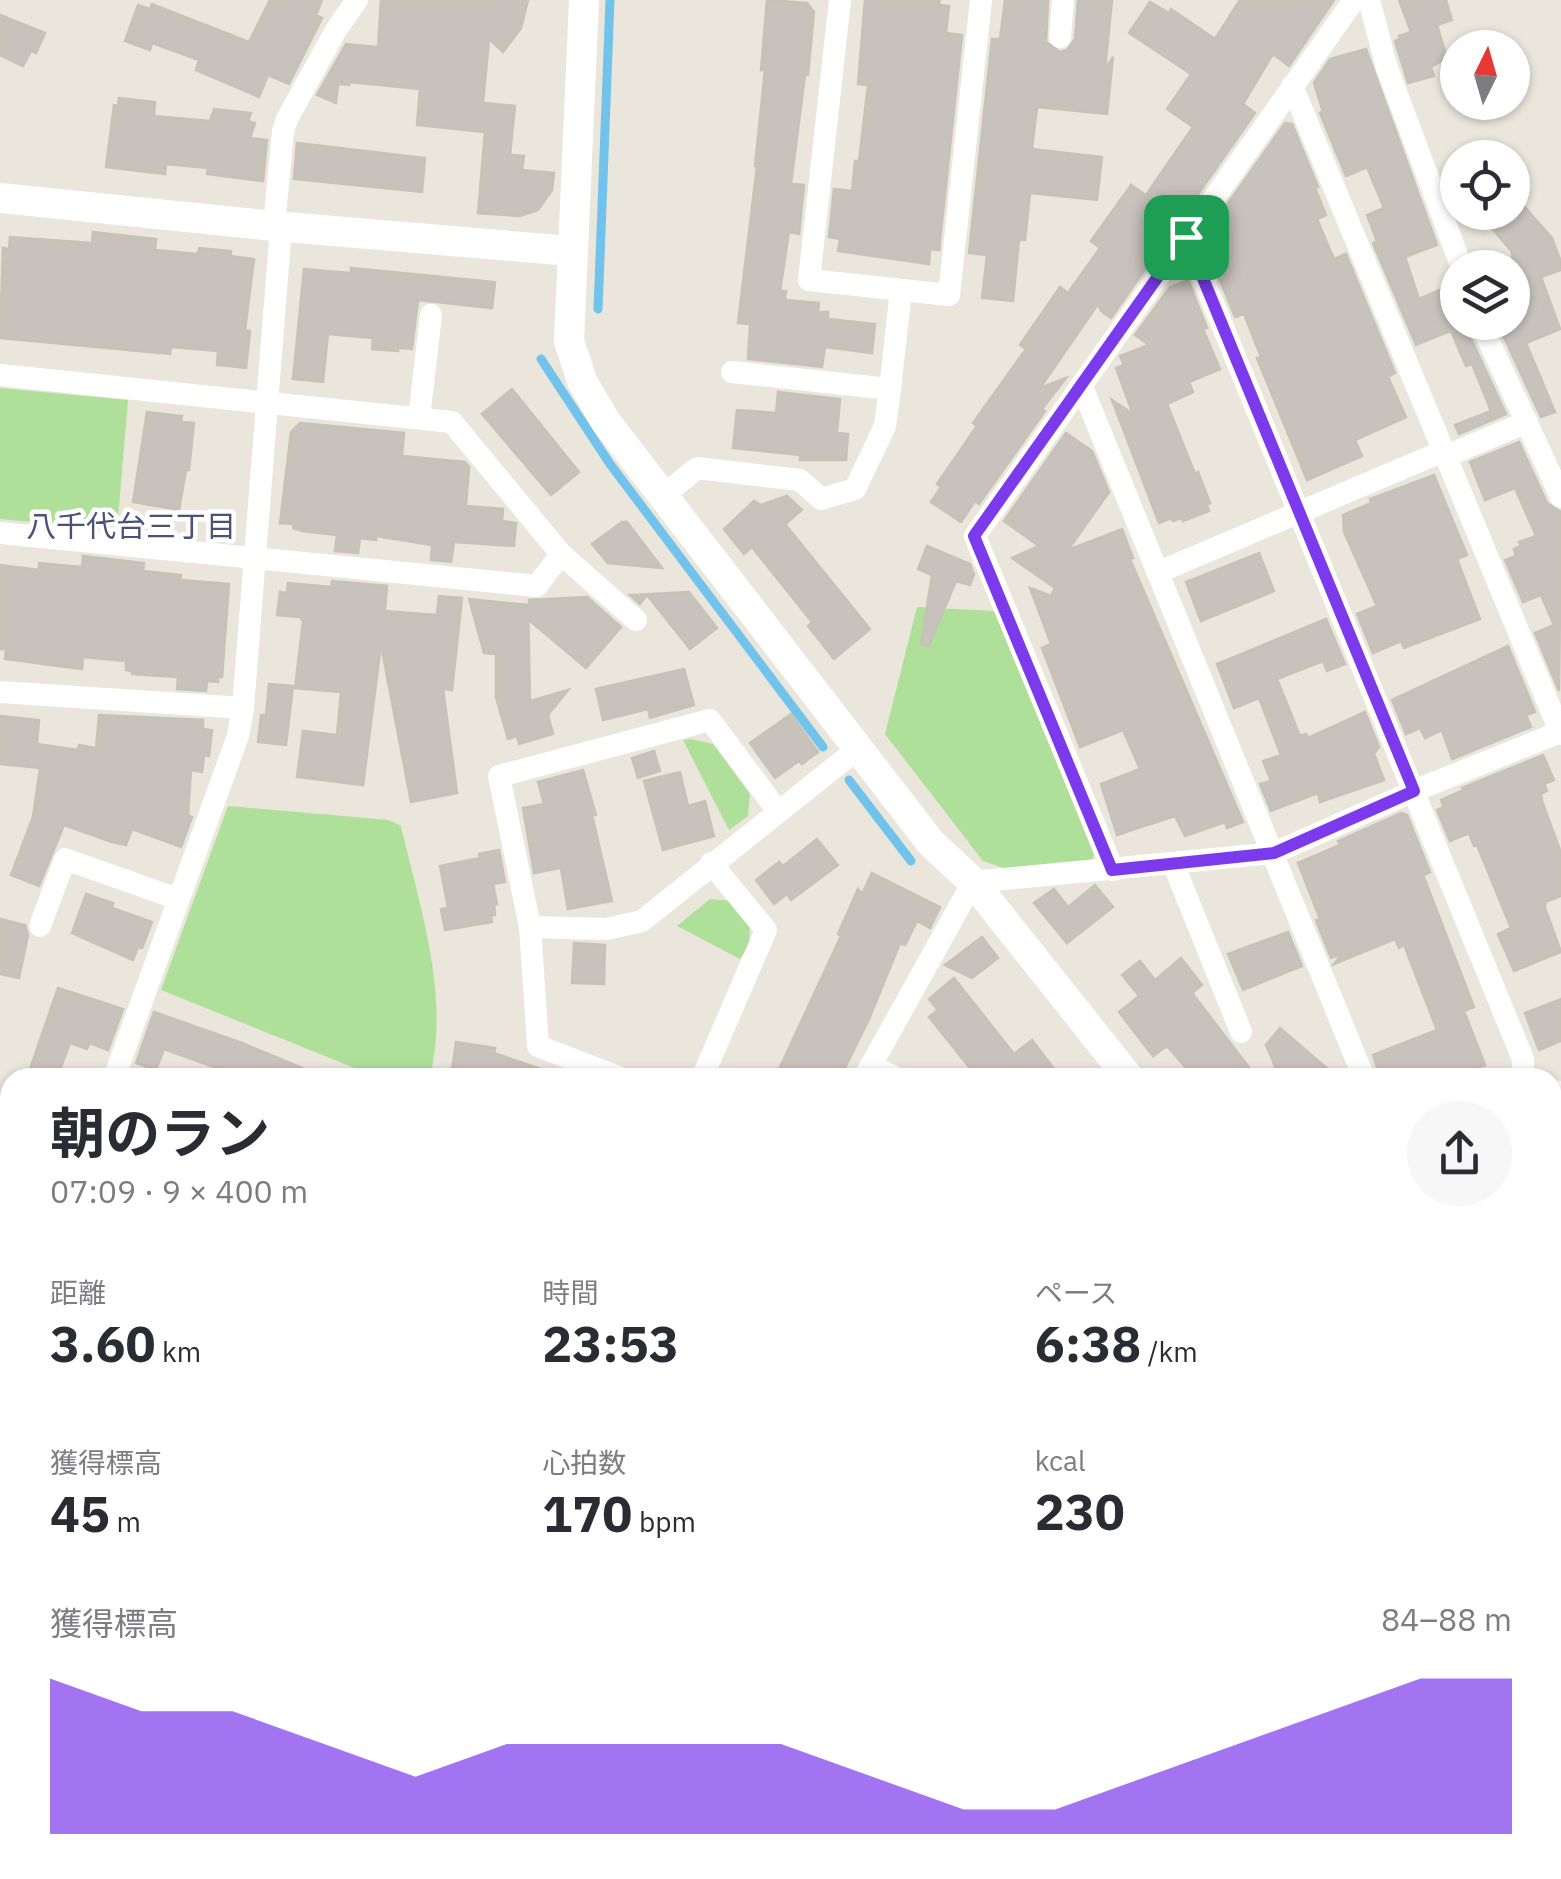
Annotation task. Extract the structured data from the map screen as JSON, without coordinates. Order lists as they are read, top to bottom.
{
  "districts": ["八千代台三丁目"],
  "north": "top",
  "page": {
    "heading": ["朝のラン", "07:09 · 9 × 400 m"],
    "stats": [
      ["距離", "3.60 km"],
      ["時間", "23:53"],
      ["ペース", "6:38 /km"],
      ["獲得標高", "45 m"],
      ["心拍数", "170 bpm"],
      ["kcal", "230"]
    ],
    "chart": ["獲得標高", "84–88 m"]
  }
}
